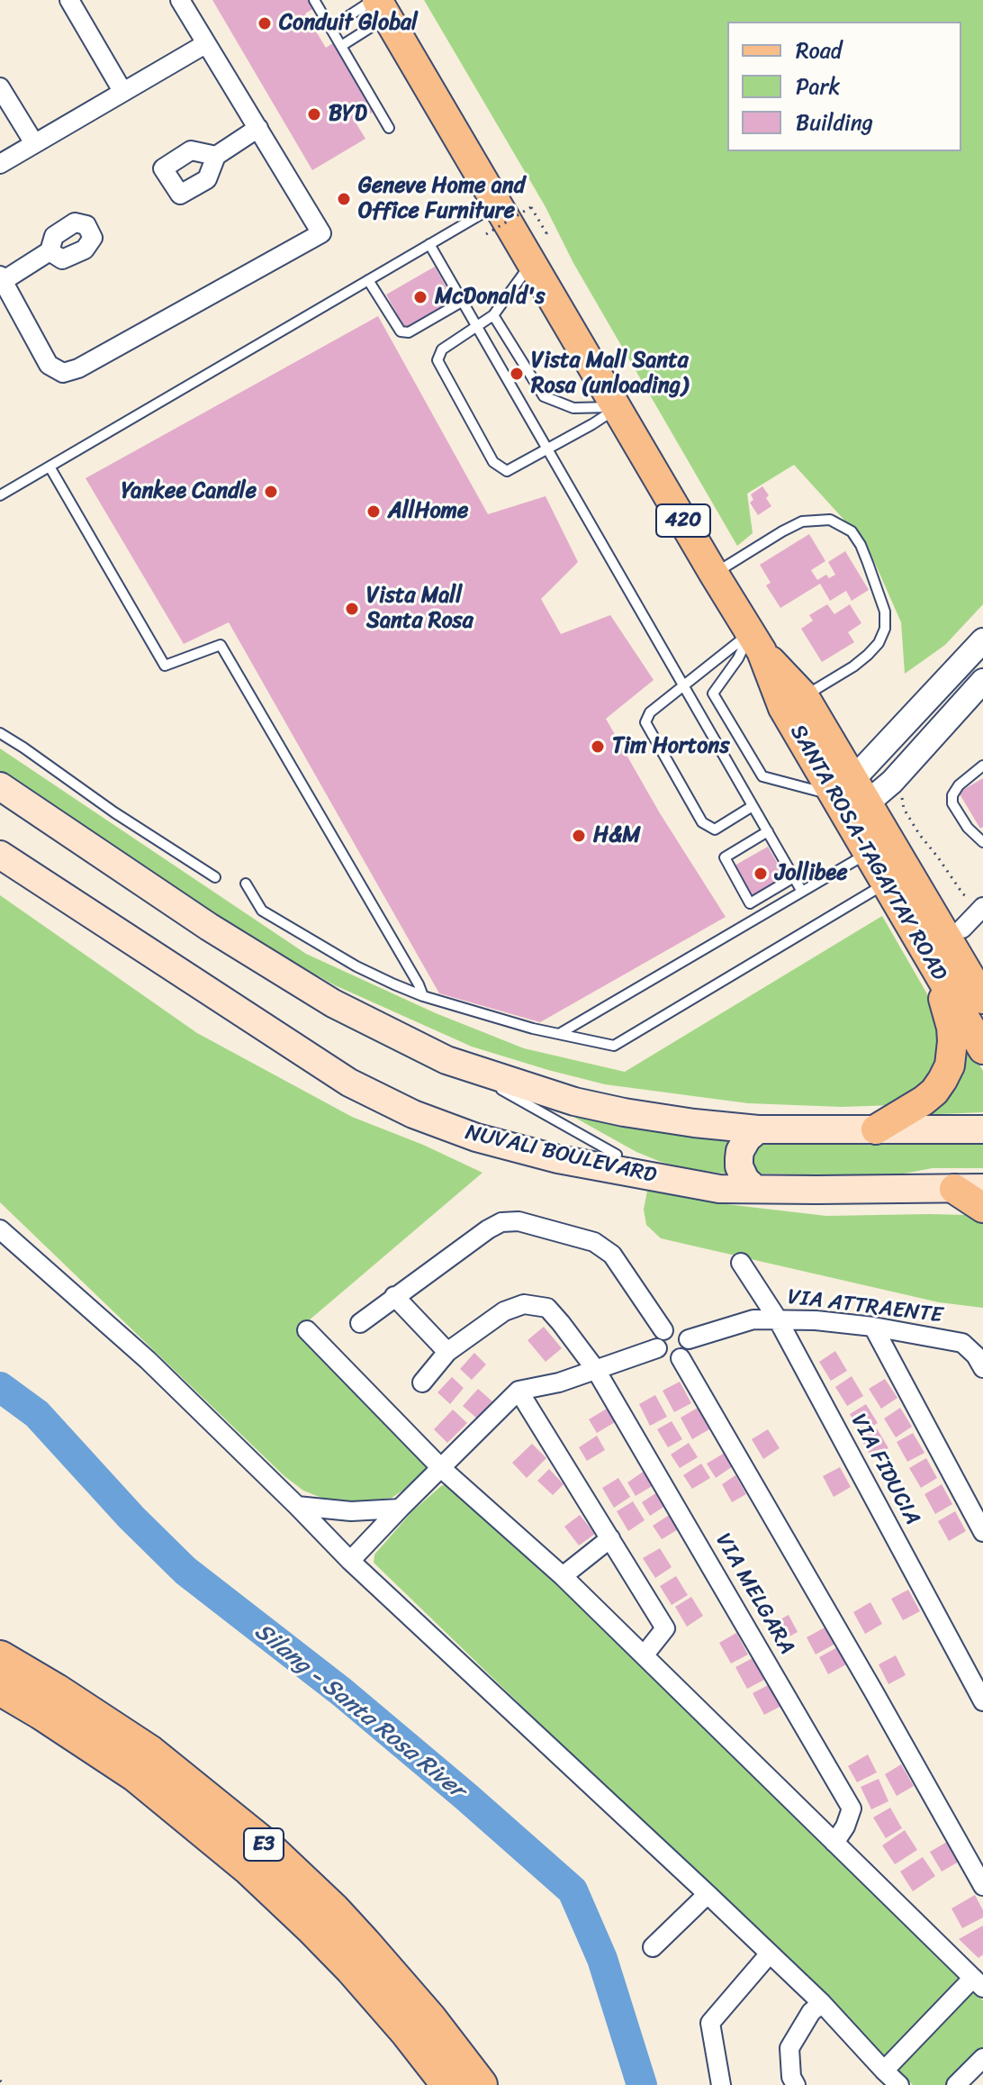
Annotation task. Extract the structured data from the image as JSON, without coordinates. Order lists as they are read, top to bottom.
{
  "streets": {
    "highway": ["E3"],
    "main road": ["420", "SANTA ROSA-TAGAYTAY ROAD", "NUVALI BOULEVARD"],
    "street": ["VIA ATTRAENTE", "VIA FIDUCIA", "VIA MELGARA"]
  },
  "crossings": [
    ["VIA ATTRAENTE", "VIA FIDUCIA"]
  ],
  "water": ["Silang - Santa Rosa River"],
  "places": [
    "Conduit Global",
    "BYD",
    "Geneve Home and Office Furniture",
    "McDonald's",
    "Vista Mall Santa Rosa (unloading)",
    "Yankee Candle",
    "AllHome",
    "Vista Mall Santa Rosa",
    "Tim Hortons",
    "H&M",
    "Jollibee"
  ],
  "legend": ["Road", "Park", "Building"]
}
